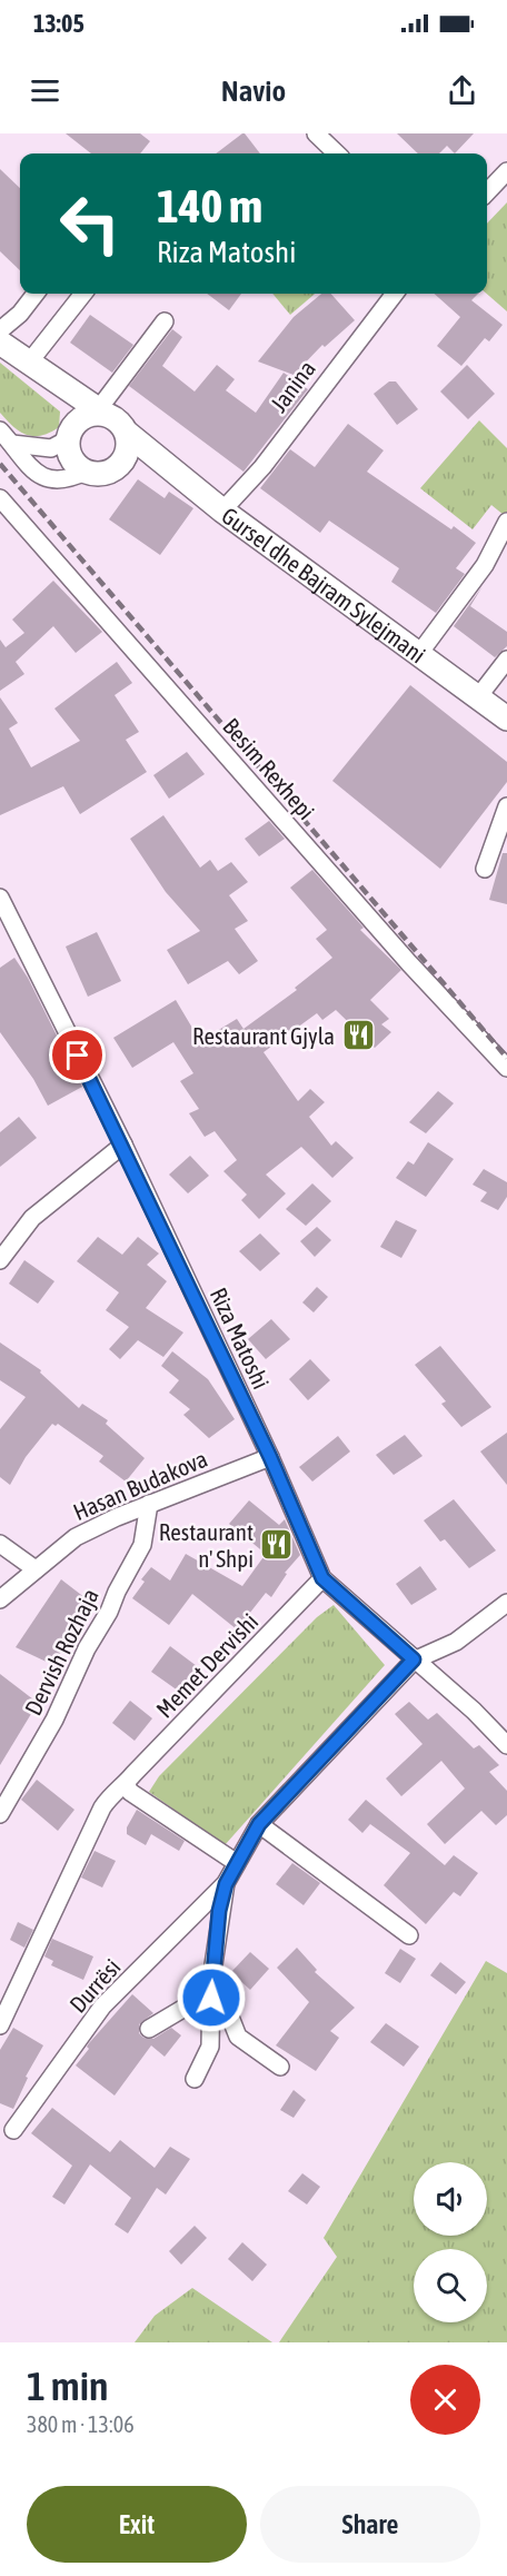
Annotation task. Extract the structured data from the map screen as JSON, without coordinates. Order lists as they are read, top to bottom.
{
  "streets": {
    "street": [
      "Janina",
      "Gursel dhe Bajram Sylejmani",
      "Besim Rexhepi",
      "Riza Matoshi",
      "Hasan Budakova",
      "Dervish Rozhaja",
      "Memet Dervishi",
      "Durrësi"
    ]
  },
  "crossings": [
    ["Janina", "Gursel dhe Bajram Sylejmani"],
    ["Riza Matoshi", "Hasan Budakova"],
    ["Riza Matoshi", "Memet Dervishi"],
    ["Riza Matoshi", "Durrësi"],
    ["Hasan Budakova", "Dervish Rozhaja"]
  ],
  "places": {
    "restaurant": ["Restaurant Gjyla", "Restaurant n' Shpi"]
  },
  "page": {
    "status": "13:05",
    "header": "Navio",
    "turn": ["140 m", "Riza Matoshi"],
    "heading": ["1 min", "380 m · 13:06"],
    "buttons": ["Exit", "Share"]
  }
}
